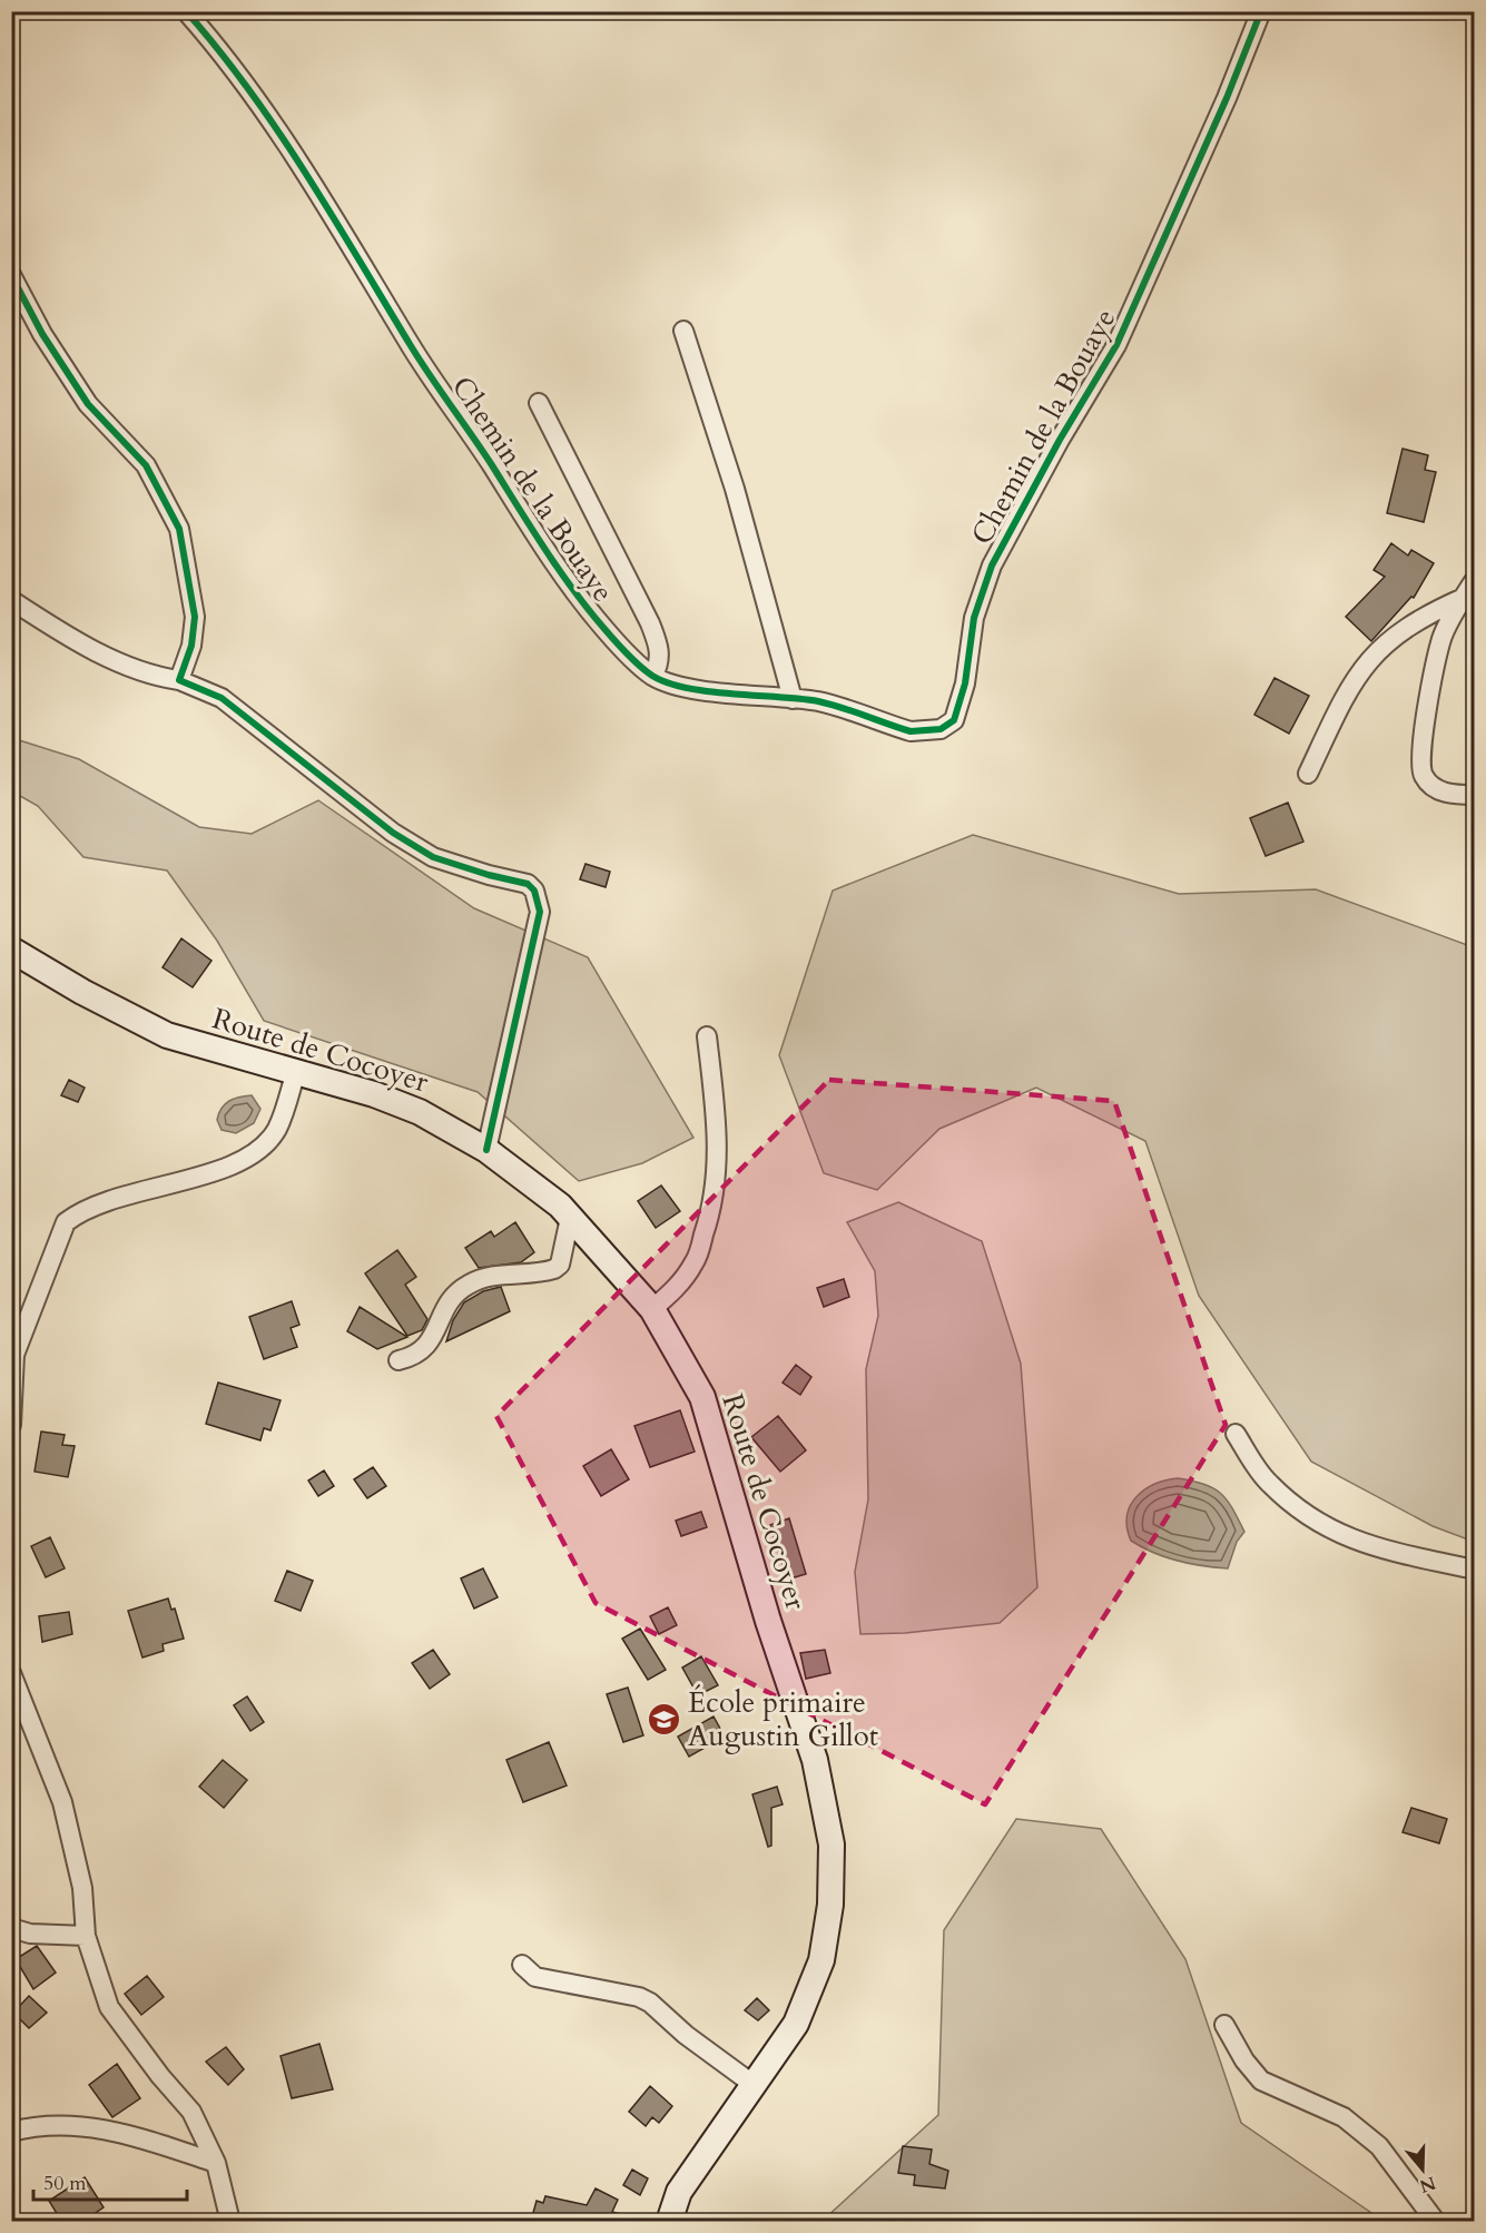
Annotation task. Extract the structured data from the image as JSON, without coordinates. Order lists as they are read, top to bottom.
{
  "streets": {
    "main road": ["Route de Cocoyer"],
    "street": ["Chemin de la Bouaye"]
  },
  "places": {
    "school or university": ["École primaire Augustin Gillot"]
  },
  "scale_bar": "50 m",
  "north": "bottom"
}
